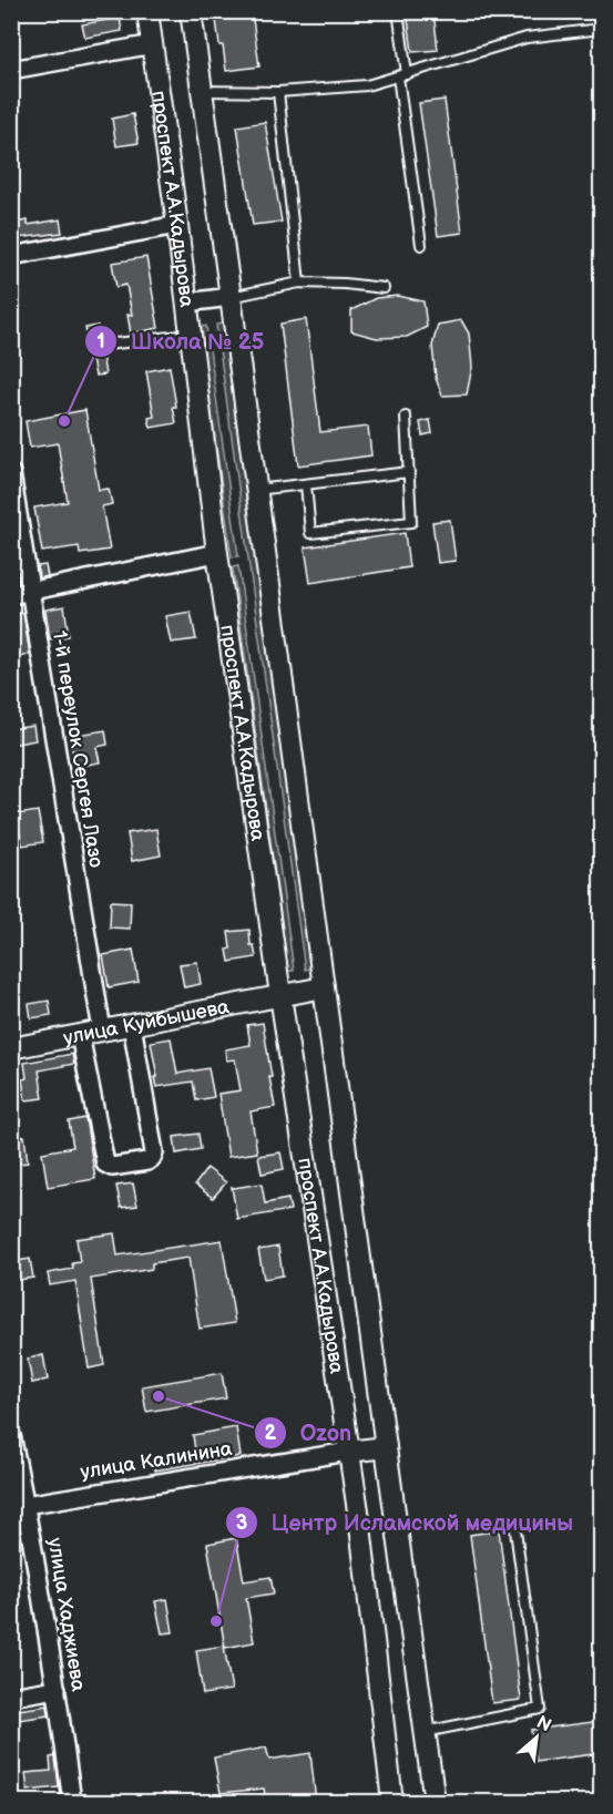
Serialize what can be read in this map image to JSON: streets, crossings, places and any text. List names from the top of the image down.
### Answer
{
  "streets": {
    "street": [
      "проспект А.А.Кадырова",
      "1-й переулок Сергея Лазо",
      "улица Куйбышева",
      "улица Калинина",
      "улица Хаджиева"
    ]
  },
  "crossings": [
    ["проспект А.А.Кадырова", "улица Куйбышева"],
    ["проспект А.А.Кадырова", "улица Калинина"],
    ["1-й переулок Сергея Лазо", "улица Куйбышева"],
    ["улица Калинина", "улица Хаджиева"]
  ],
  "places": ["Школа № 25", "Ozon", "Центр Исламской медицины"],
  "north": "top right"
}
